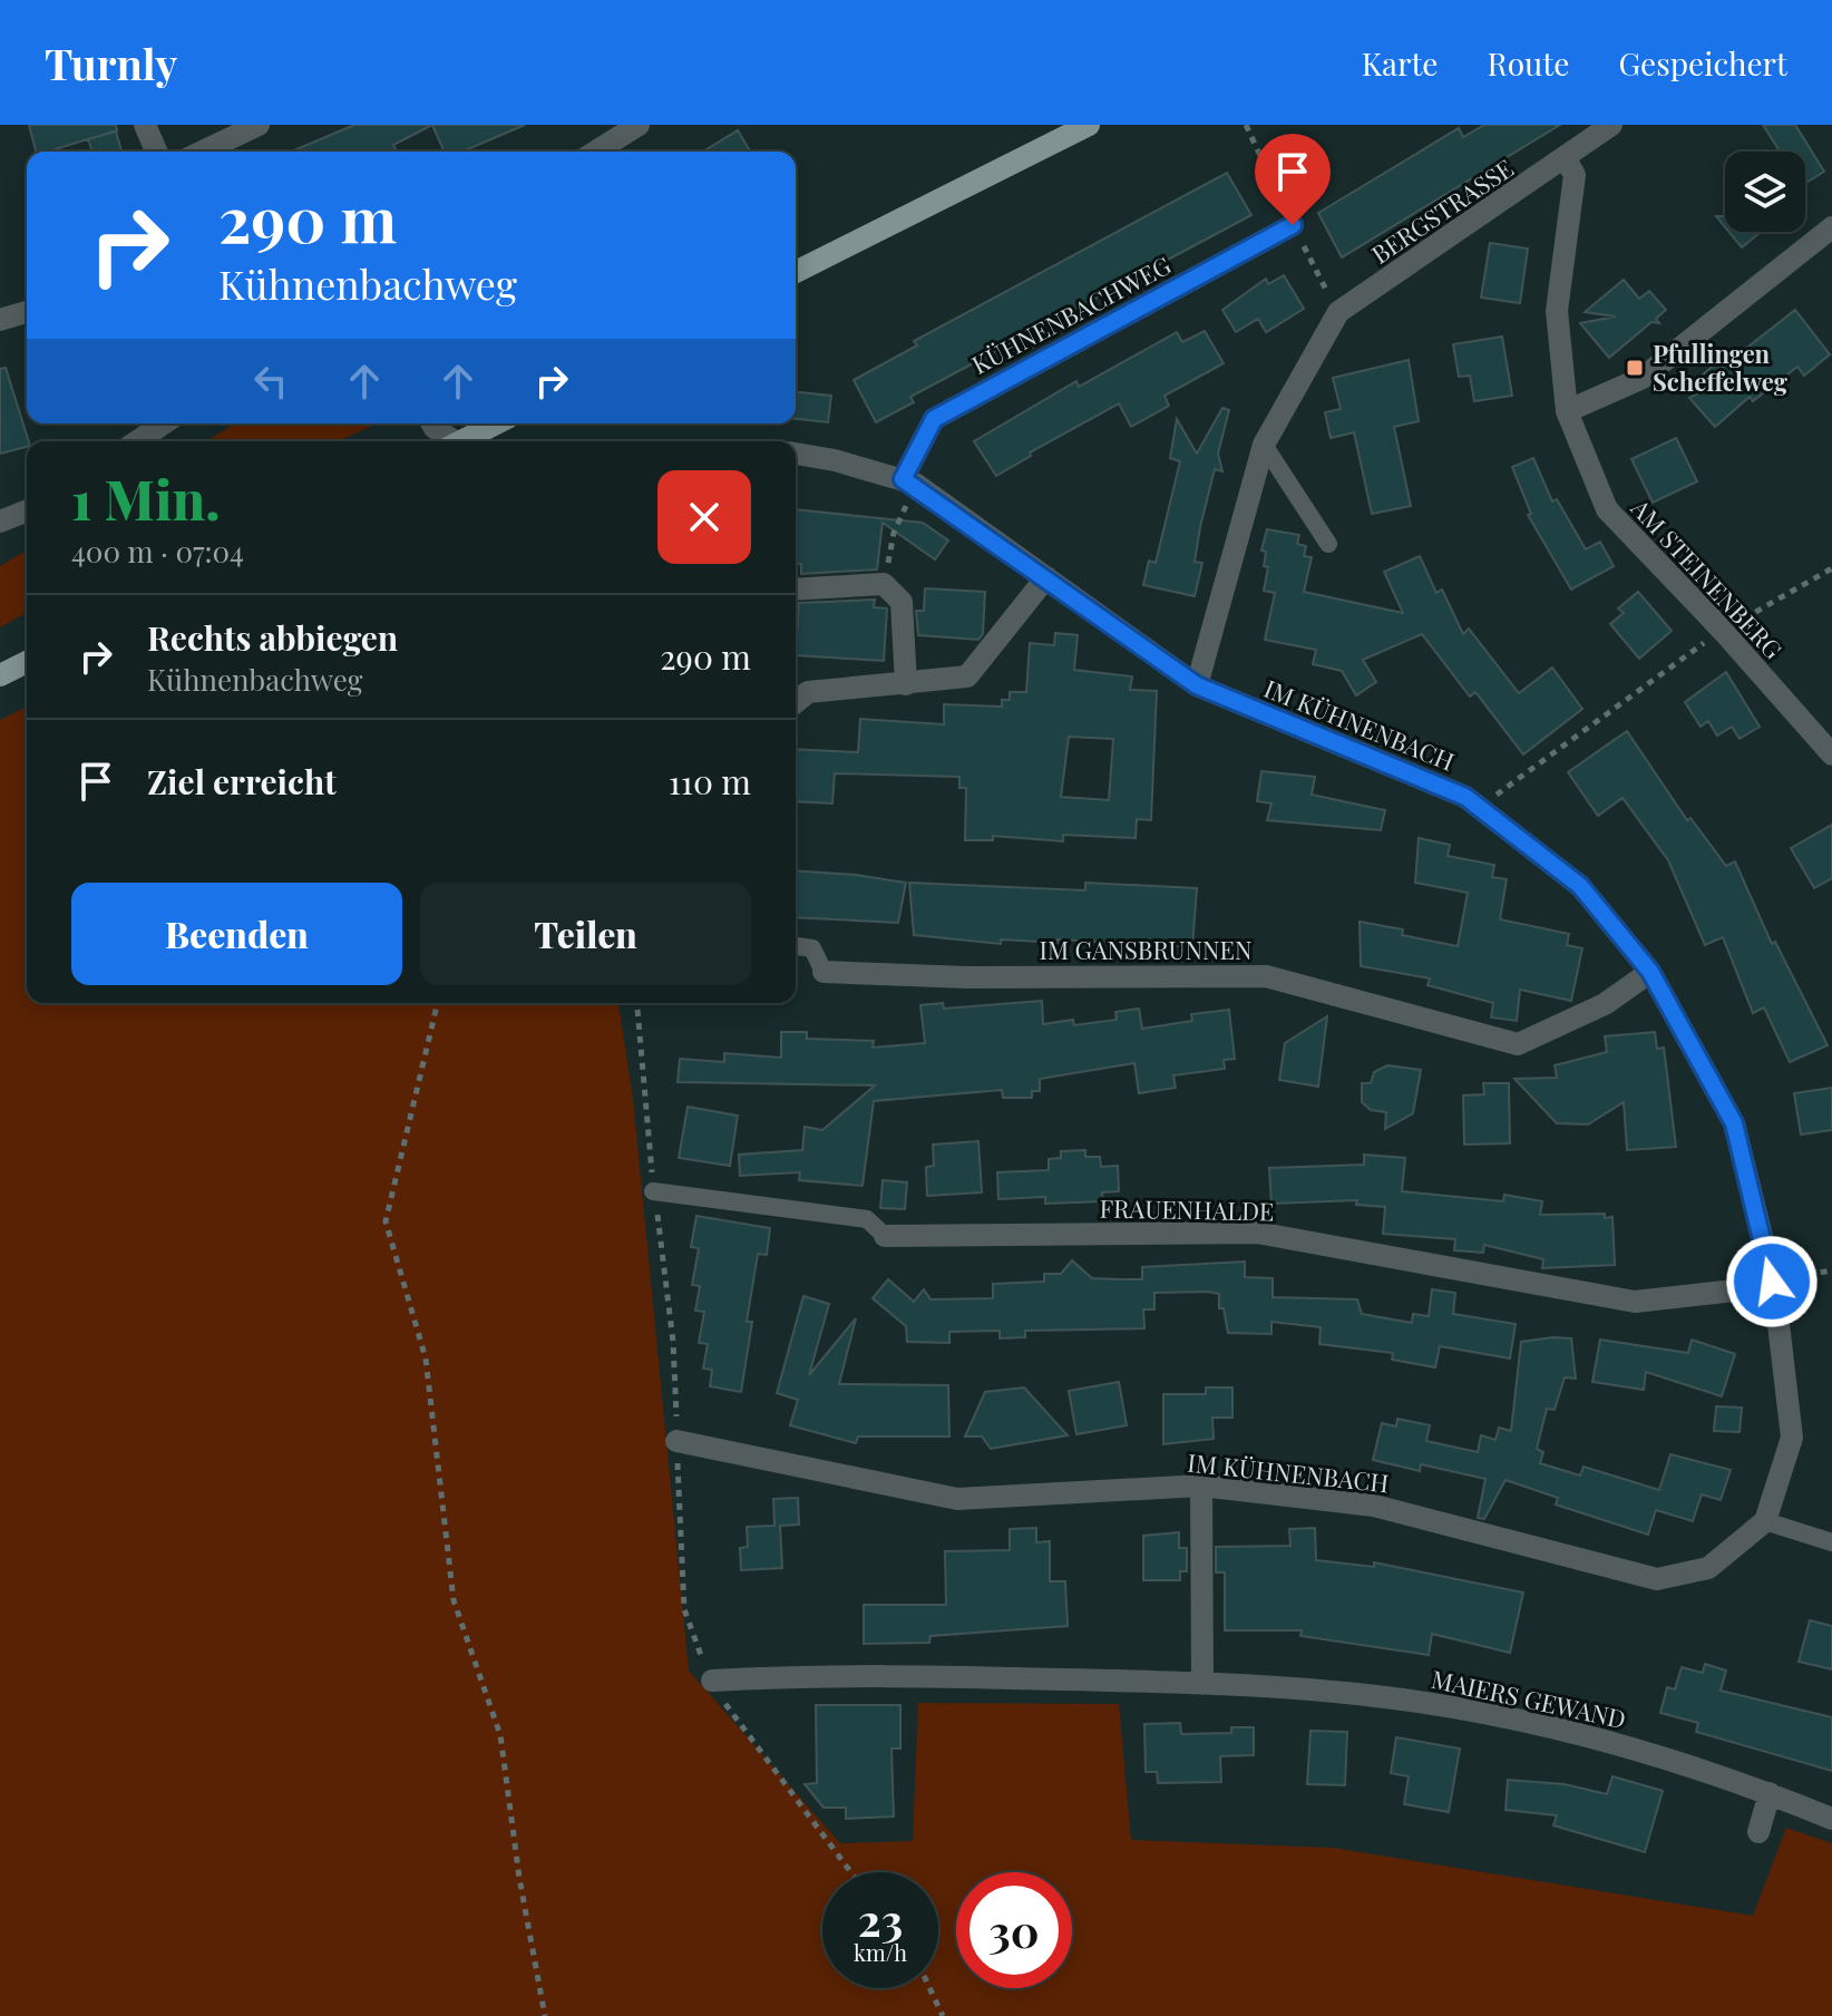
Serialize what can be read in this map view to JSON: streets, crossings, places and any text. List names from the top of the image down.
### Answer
{
  "streets": {
    "street": [
      "BERGSTRASSE",
      "KÜHNENBACHWEG",
      "AM STEINENBERG",
      "IM KÜHNENBACH",
      "IM GANSBRUNNEN",
      "FRAUENHALDE",
      "MAIERS GEWAND"
    ]
  },
  "crossings": [
    ["BERGSTRASSE", "AM STEINENBERG"],
    ["BERGSTRASSE", "IM KÜHNENBACH"],
    ["KÜHNENBACHWEG", "IM KÜHNENBACH"],
    ["IM KÜHNENBACH", "IM GANSBRUNNEN"],
    ["IM KÜHNENBACH", "FRAUENHALDE"]
  ],
  "places": {
    "transit": ["Pfullingen Scheffelweg"]
  },
  "page": {
    "header": "Turnly",
    "nav": ["Karte", "Route", "Gespeichert"],
    "turn": ["290 m", "Kühnenbachweg"],
    "heading": ["1 Min.", "400 m · 07:04"],
    "list": [
      {
        "name": "Rechts abbiegen",
        "note": "Kühnenbachweg",
        "value": "290 m"
      },
      {
        "name": "Ziel erreicht",
        "value": "110 m"
      }
    ],
    "buttons": ["Beenden", "Teilen"],
    "speed": "23 km/h",
    "limit": "30"
  }
}
